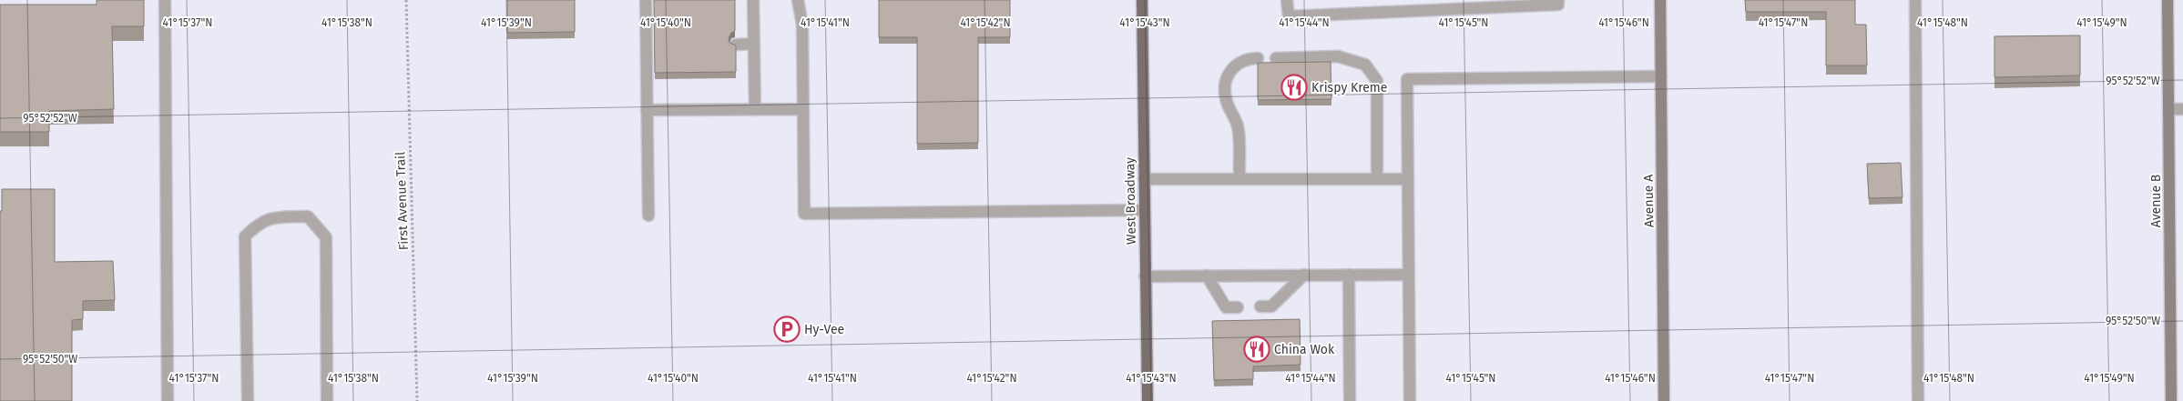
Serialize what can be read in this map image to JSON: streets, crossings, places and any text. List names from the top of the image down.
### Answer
{
  "streets": {
    "main road": ["West Broadway"],
    "street": ["Avenue A", "Avenue B"],
    "path": ["First Avenue Trail"]
  },
  "places": {
    "restaurant": ["Krispy Kreme", "China Wok"],
    "parking": ["Hy-Vee"]
  },
  "coordinates": [
    "41°15'37\"N",
    "41°15'38\"N",
    "41°15'39\"N",
    "41°15'40\"N",
    "41°15'41\"N",
    "41°15'42\"N",
    "41°15'43\"N",
    "41°15'44\"N",
    "41°15'45\"N",
    "41°15'46\"N",
    "41°15'47\"N",
    "41°15'48\"N",
    "41°15'49\"N",
    "95°52'52\"W",
    "95°52'50\"W"
  ]
}
